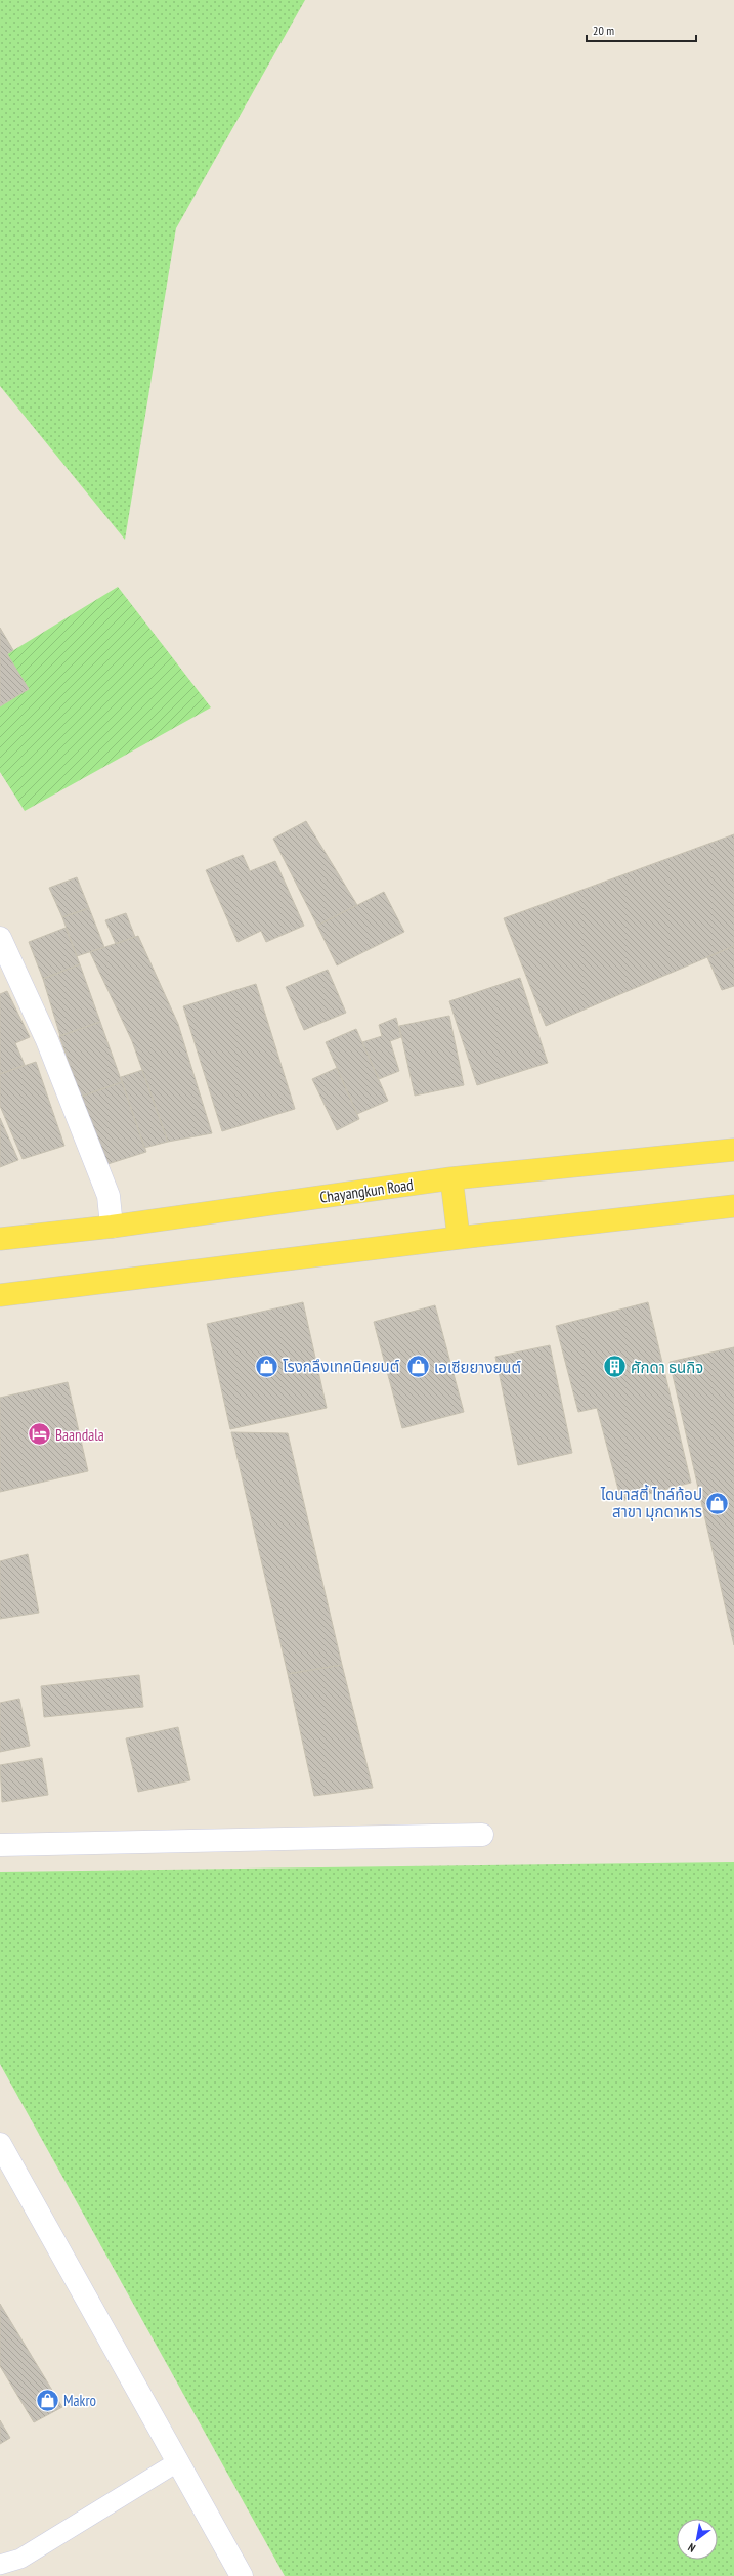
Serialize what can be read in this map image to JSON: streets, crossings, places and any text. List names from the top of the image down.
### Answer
{
  "streets": {
    "main road": ["Chayangkun Road"]
  },
  "places": {
    "shop": [
      "โรงกลึงเทคนิคยนต์",
      "เอเซียยางยนต์",
      "ไดนาสตี้ ไทล์ท้อป สาขา มุกดาหาร",
      "Makro"
    ],
    "building": ["ศักดา ธนกิจ"],
    "hotel": ["Baandala"]
  },
  "scale_bar": "20 m",
  "north": "bottom left"
}
